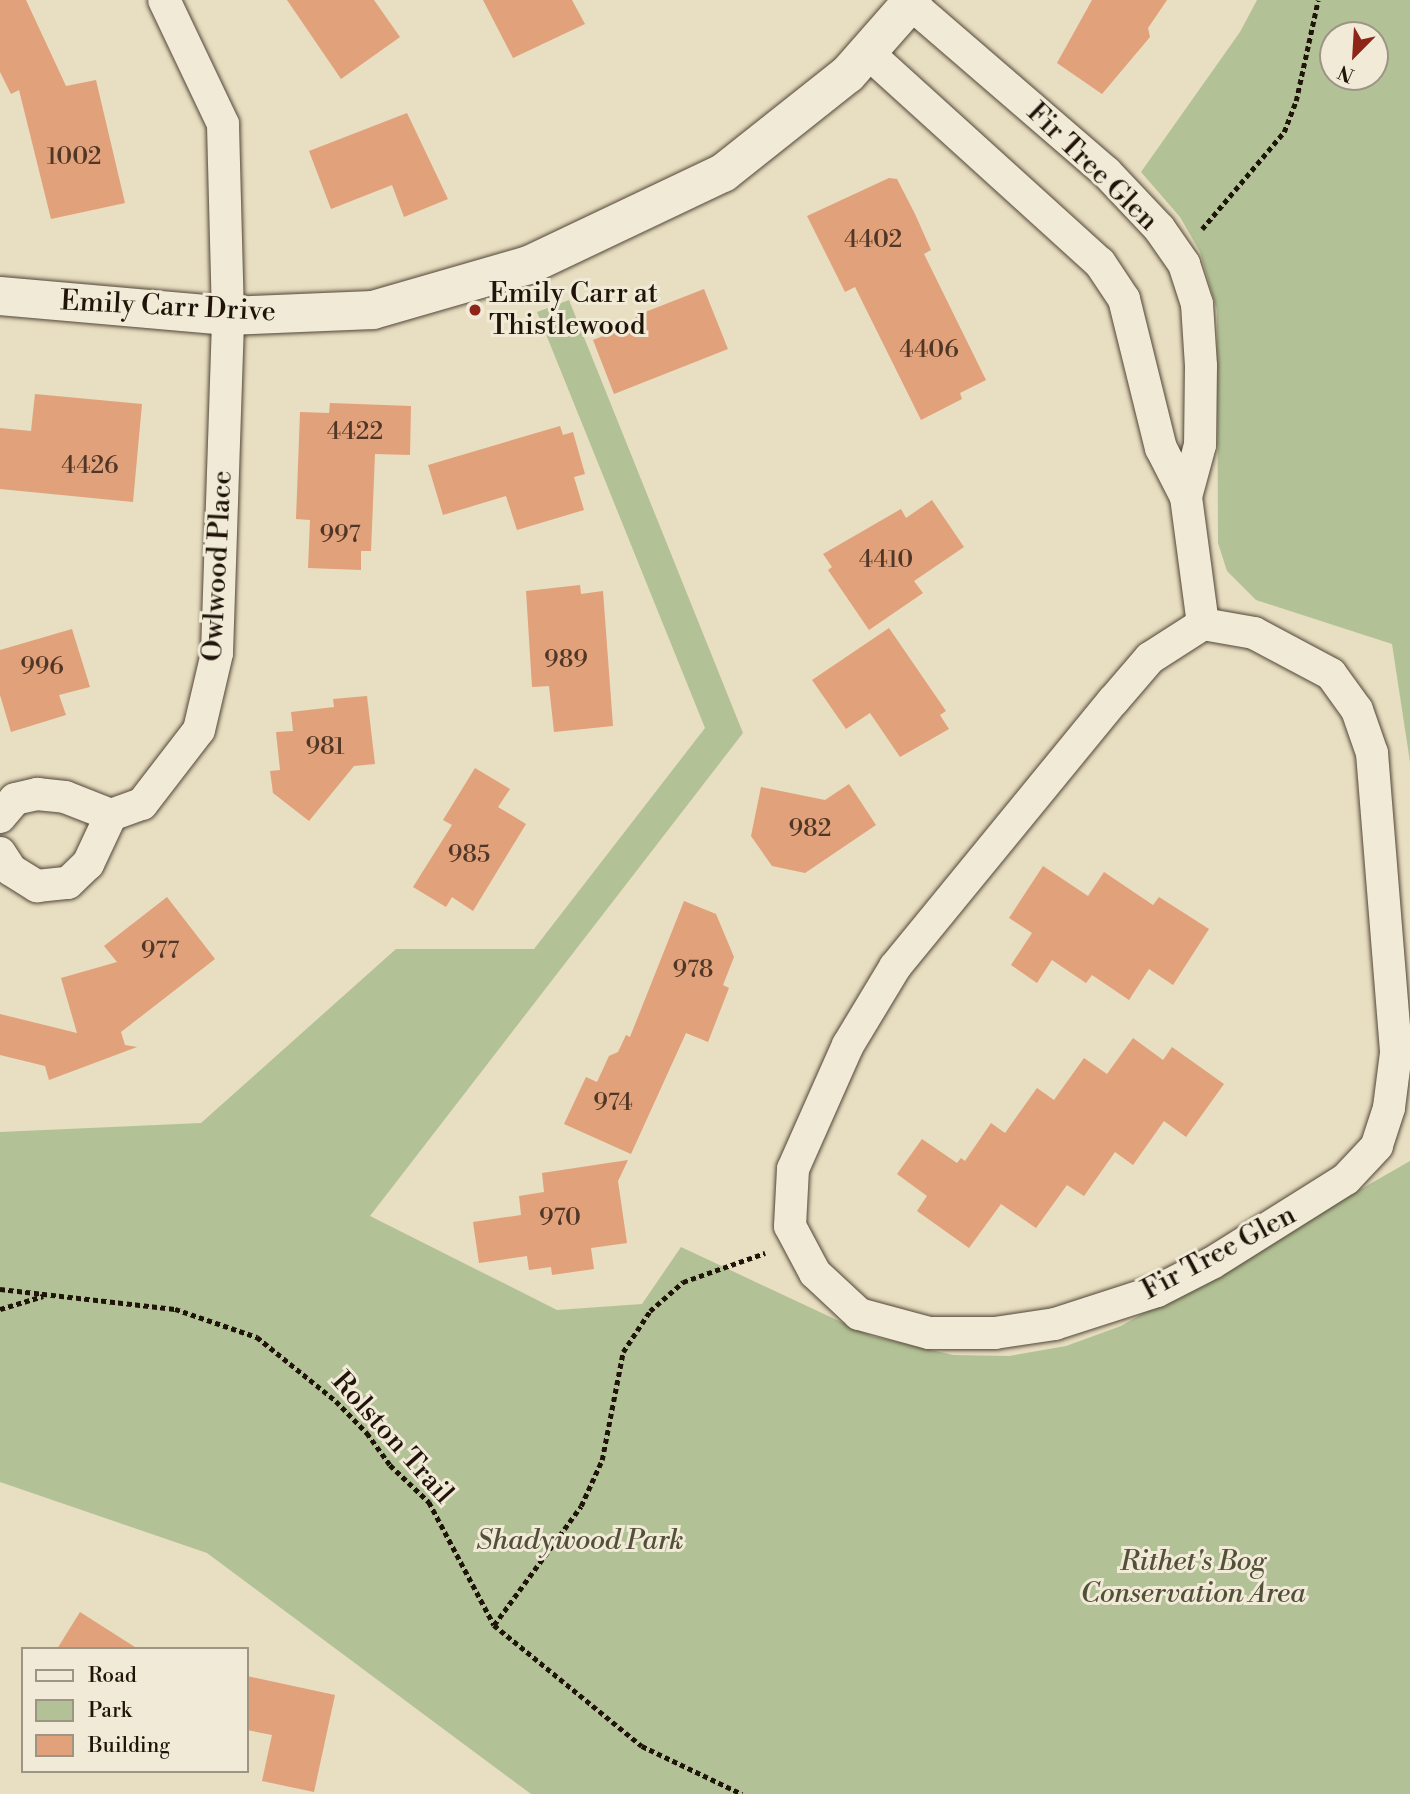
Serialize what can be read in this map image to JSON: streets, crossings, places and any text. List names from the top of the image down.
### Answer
{
  "streets": {
    "street": ["Fir Tree Glen", "Emily Carr Drive", "Owlwood Place"],
    "path": ["Rolston Trail"]
  },
  "crossings": [
    ["Fir Tree Glen", "Emily Carr Drive"],
    ["Emily Carr Drive", "Owlwood Place"]
  ],
  "parks": ["Shadywood Park", "Rithet's Bog Conservation Area"],
  "places": ["Emily Carr at Thistlewood"],
  "house_numbers": [
    "1002",
    "4402",
    "4406",
    "4422",
    "4426",
    "997",
    "4410",
    "989",
    "996",
    "981",
    "982",
    "985",
    "977",
    "978",
    "974",
    "970"
  ],
  "legend": ["Road", "Park", "Building"],
  "north": "bottom left"
}
